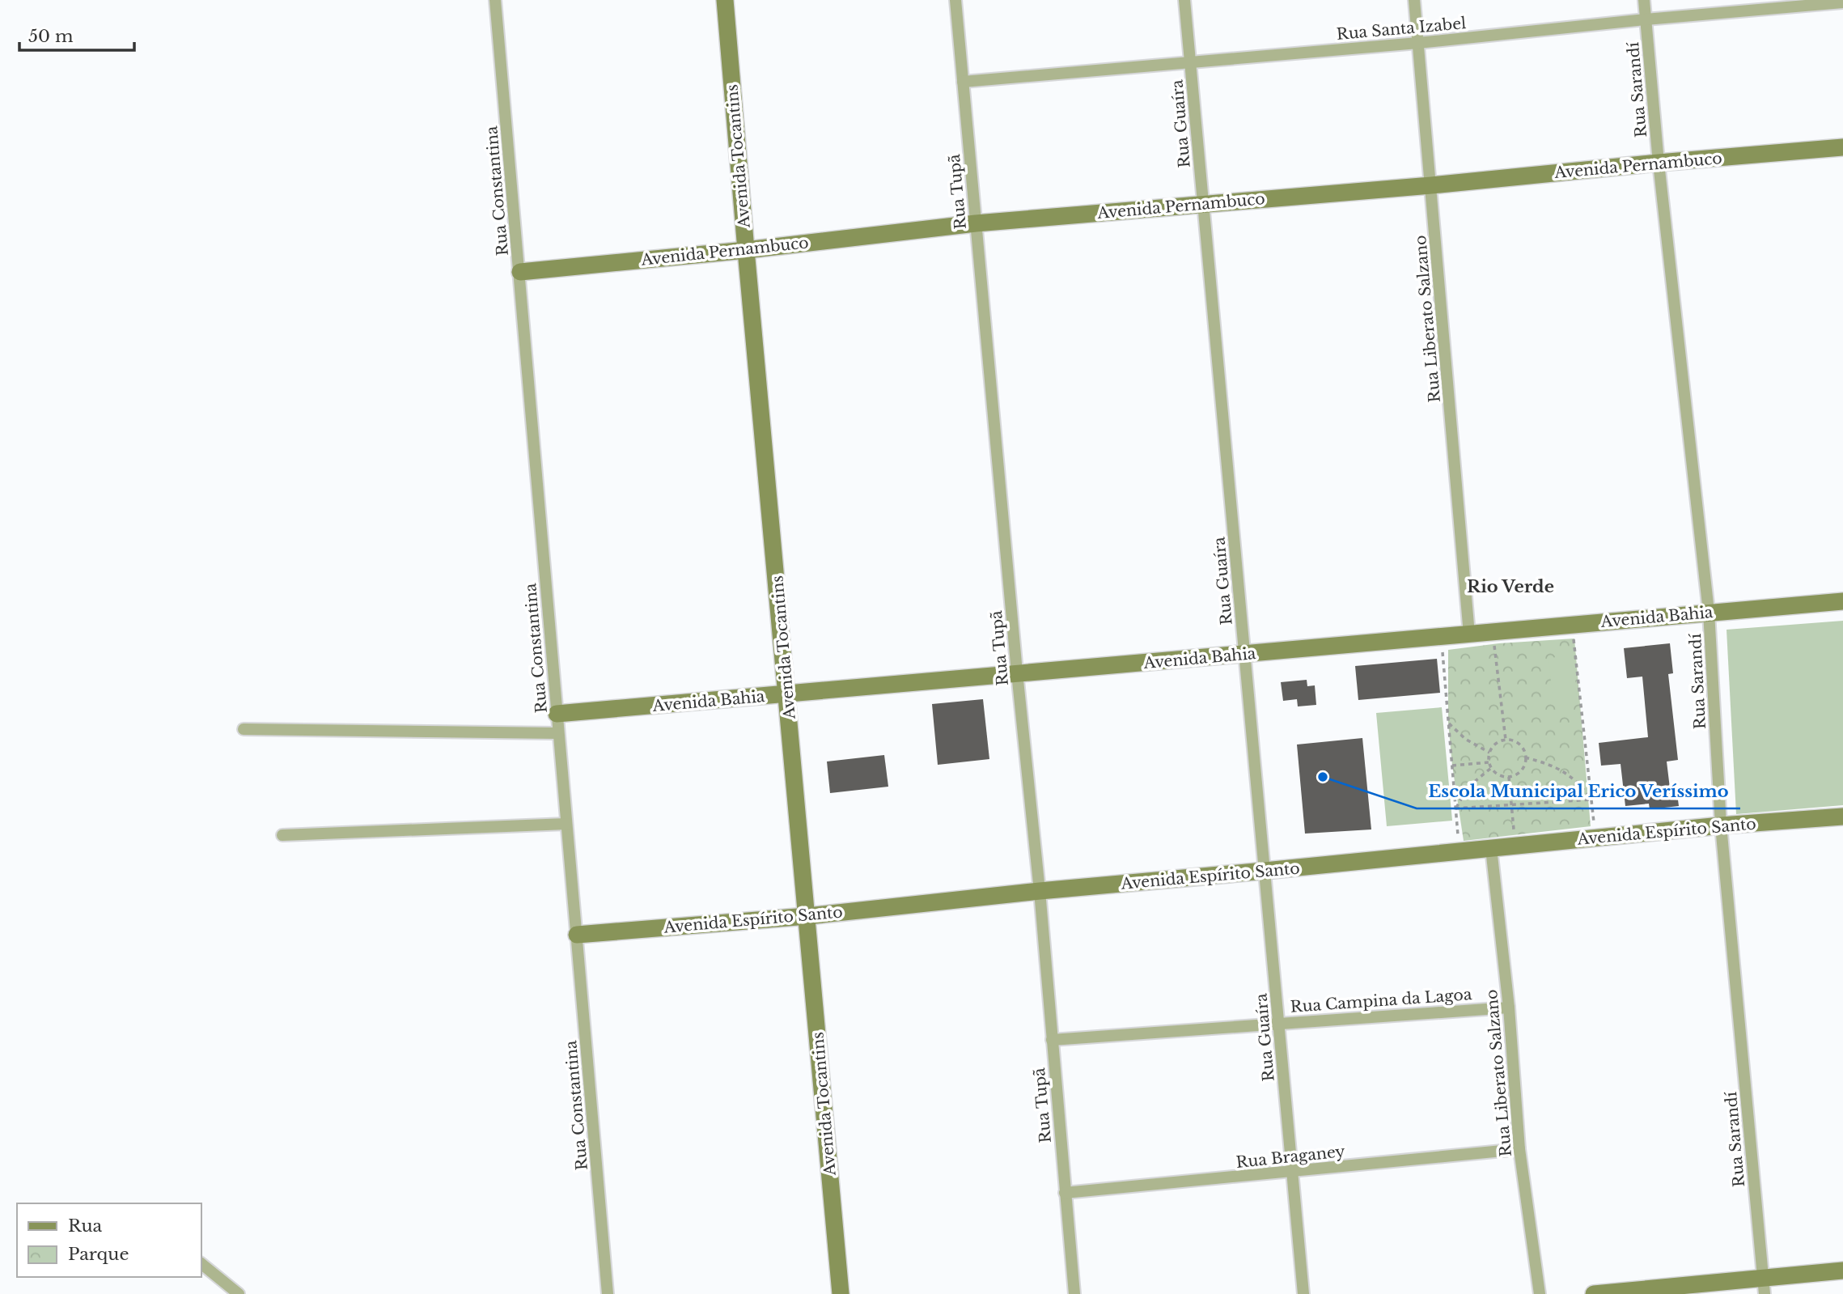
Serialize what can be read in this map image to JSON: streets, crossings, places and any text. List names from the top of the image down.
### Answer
{
  "streets": {
    "street": [
      "Rua Santa Izabel",
      "Rua Sarandí",
      "Rua Guaíra",
      "Avenida Tocantins",
      "Avenida Pernambuco",
      "Rua Constantina",
      "Rua Tupã",
      "Rua Liberato Salzano",
      "Avenida Bahia",
      "Avenida Espírito Santo",
      "Rua Campina da Lagoa",
      "Rua Braganey"
    ]
  },
  "crossings": [
    ["Rua Santa Izabel", "Rua Sarandí"],
    ["Rua Santa Izabel", "Rua Guaíra"],
    ["Rua Santa Izabel", "Rua Tupã"],
    ["Rua Santa Izabel", "Rua Liberato Salzano"],
    ["Rua Sarandí", "Avenida Pernambuco"],
    ["Rua Sarandí", "Avenida Bahia"],
    ["Rua Sarandí", "Avenida Espírito Santo"],
    ["Rua Guaíra", "Avenida Pernambuco"],
    ["Rua Guaíra", "Avenida Bahia"],
    ["Rua Guaíra", "Avenida Espírito Santo"],
    ["Rua Guaíra", "Rua Campina da Lagoa"],
    ["Rua Guaíra", "Rua Braganey"],
    ["Avenida Tocantins", "Avenida Pernambuco"],
    ["Avenida Tocantins", "Avenida Bahia"],
    ["Avenida Tocantins", "Avenida Espírito Santo"],
    ["Avenida Pernambuco", "Rua Constantina"],
    ["Avenida Pernambuco", "Rua Tupã"],
    ["Avenida Pernambuco", "Rua Liberato Salzano"],
    ["Rua Constantina", "Avenida Bahia"],
    ["Rua Constantina", "Avenida Espírito Santo"],
    ["Rua Tupã", "Avenida Bahia"],
    ["Rua Tupã", "Avenida Espírito Santo"],
    ["Rua Tupã", "Rua Campina da Lagoa"],
    ["Rua Tupã", "Rua Braganey"],
    ["Rua Liberato Salzano", "Avenida Bahia"],
    ["Rua Liberato Salzano", "Avenida Espírito Santo"],
    ["Rua Liberato Salzano", "Rua Campina da Lagoa"],
    ["Rua Liberato Salzano", "Rua Braganey"]
  ],
  "districts": ["Rio Verde"],
  "places": ["Escola Municipal Erico Veríssimo"],
  "legend": ["Rua", "Parque"],
  "scale_bar": "50 m"
}
